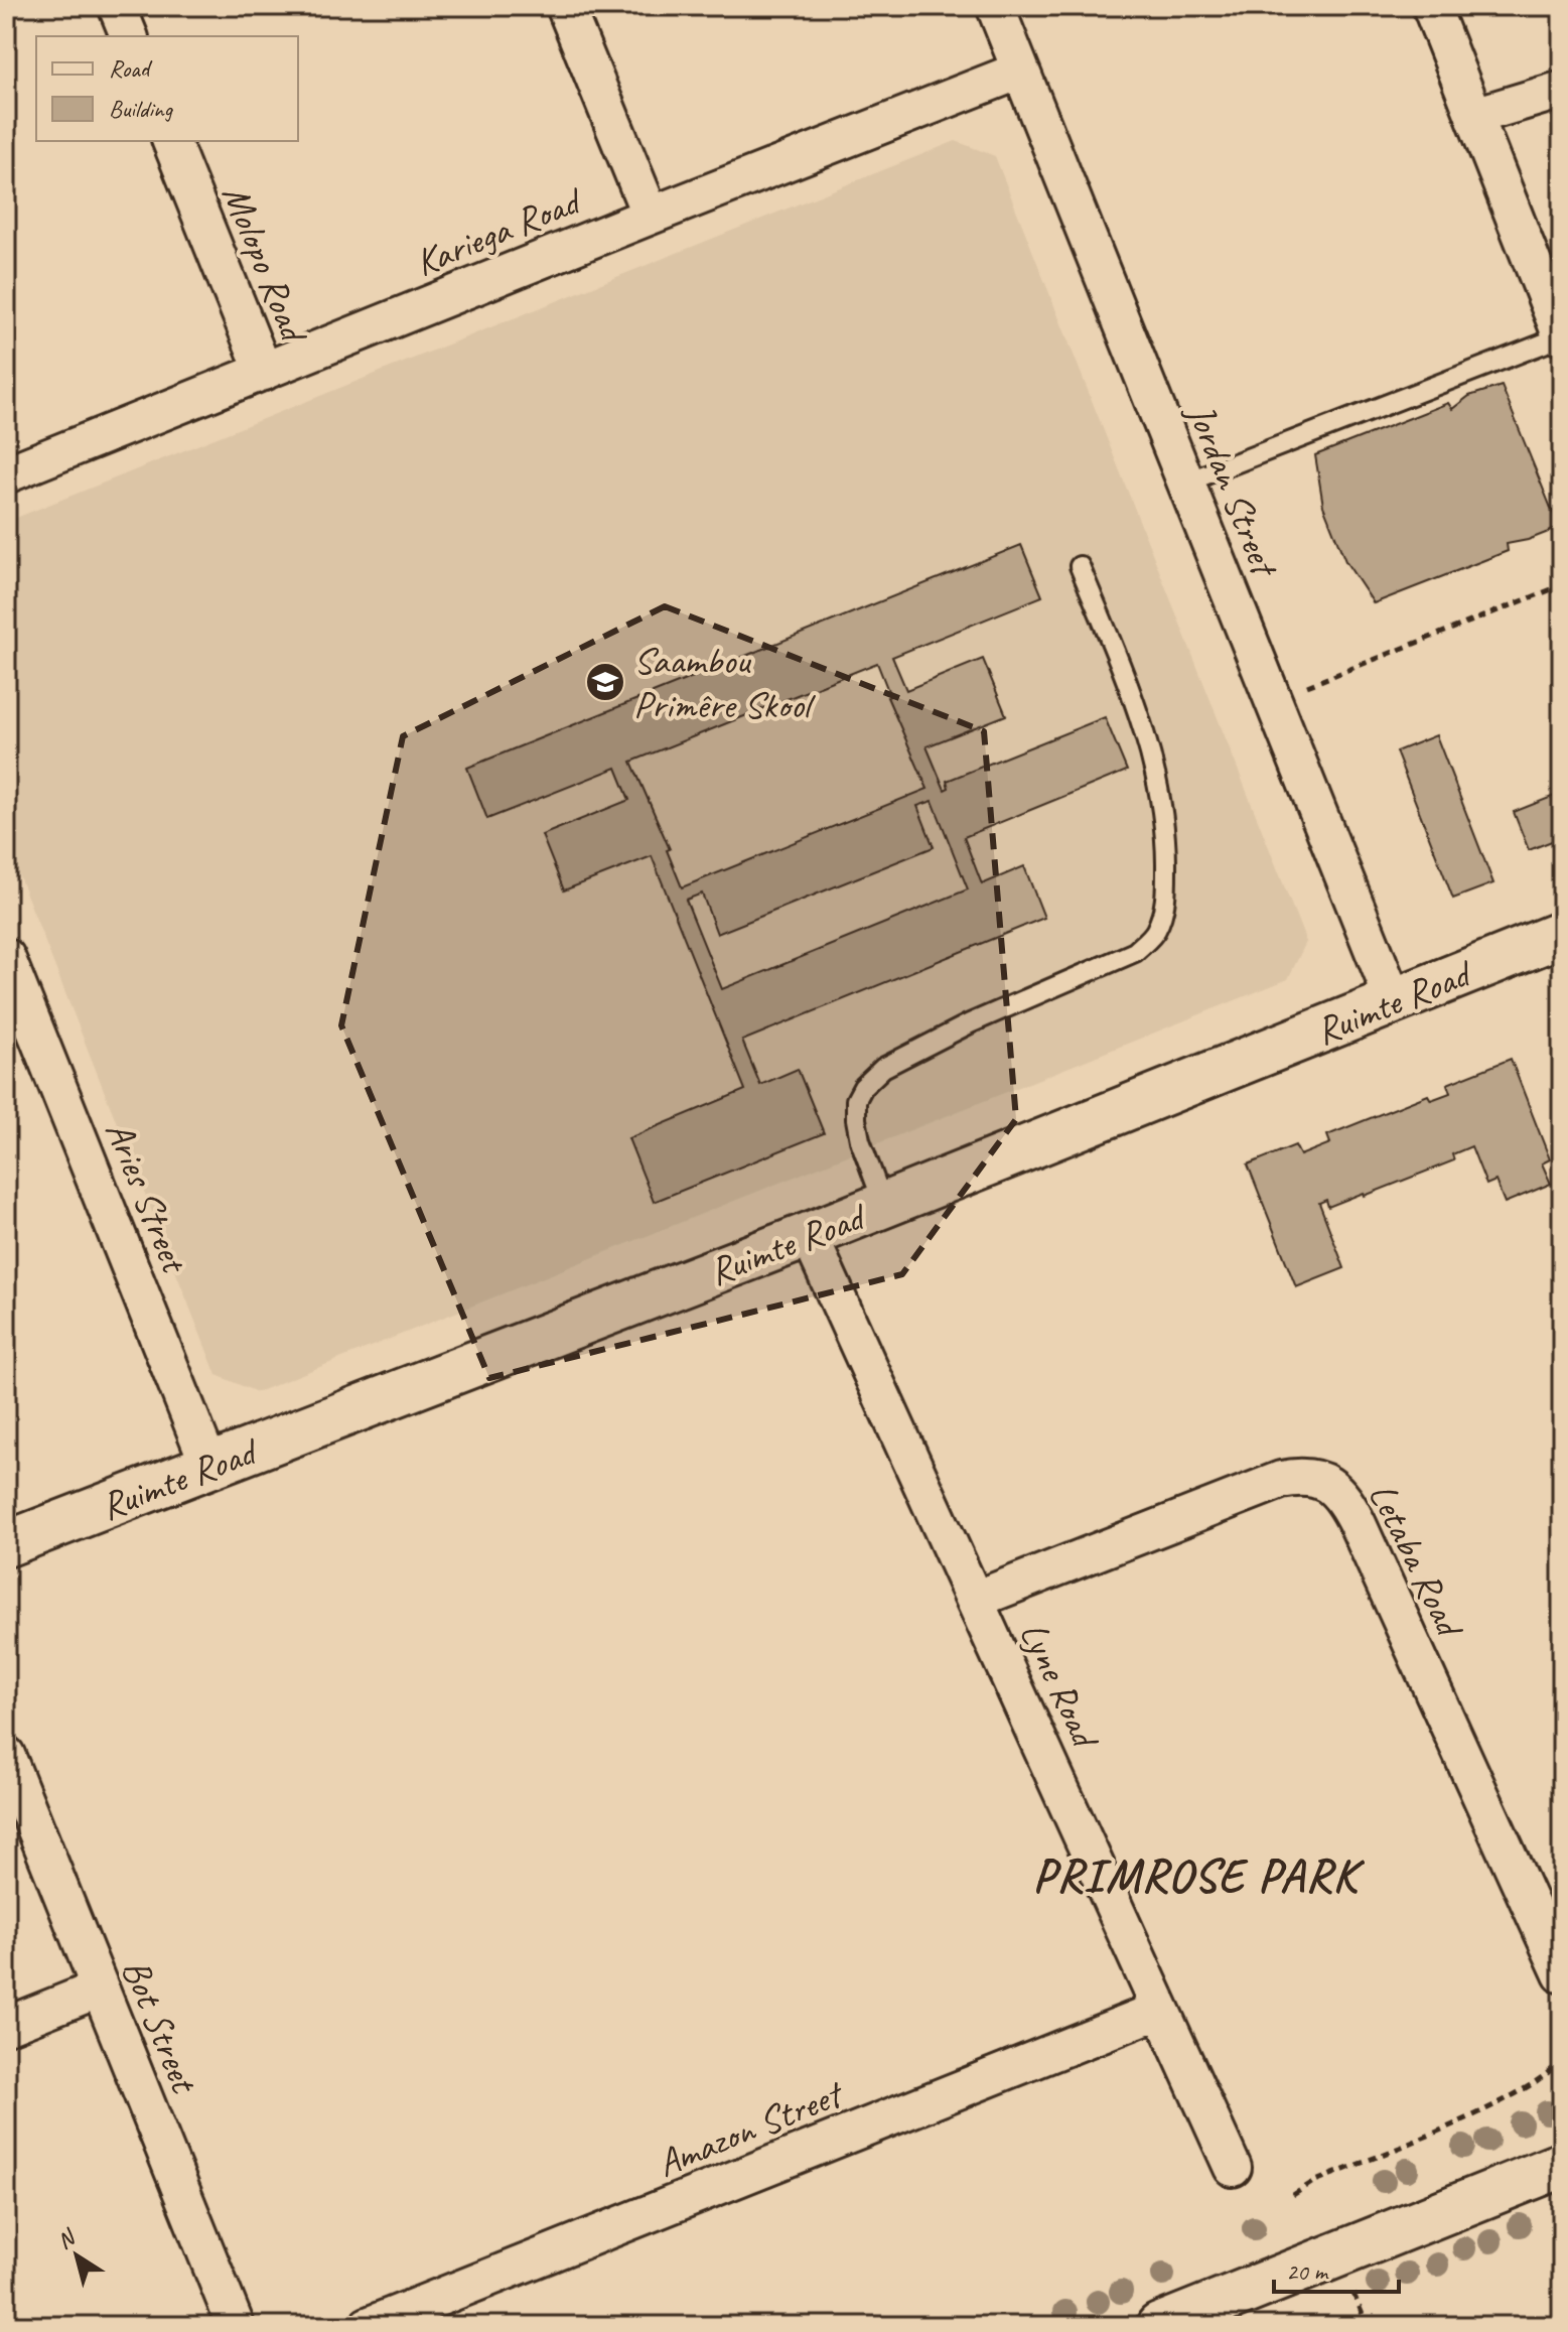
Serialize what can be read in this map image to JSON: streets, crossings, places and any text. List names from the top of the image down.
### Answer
{
  "streets": {
    "street": [
      "Kariega Road",
      "Molopo Road",
      "Jordan Street",
      "Ruimte Road",
      "Aries Street",
      "Letaba Road",
      "Lyne Road",
      "Bot Street",
      "Amazon Street"
    ]
  },
  "crossings": [
    ["Kariega Road", "Molopo Road"],
    ["Kariega Road", "Jordan Street"],
    ["Jordan Street", "Ruimte Road"],
    ["Ruimte Road", "Aries Street"],
    ["Ruimte Road", "Lyne Road"],
    ["Letaba Road", "Lyne Road"],
    ["Lyne Road", "Amazon Street"]
  ],
  "districts": ["PRIMROSE PARK"],
  "places": {
    "school or university": ["Saambou Primêre Skool"]
  },
  "legend": ["Road", "Building"],
  "scale_bar": "20 m",
  "north": "top left"
}
